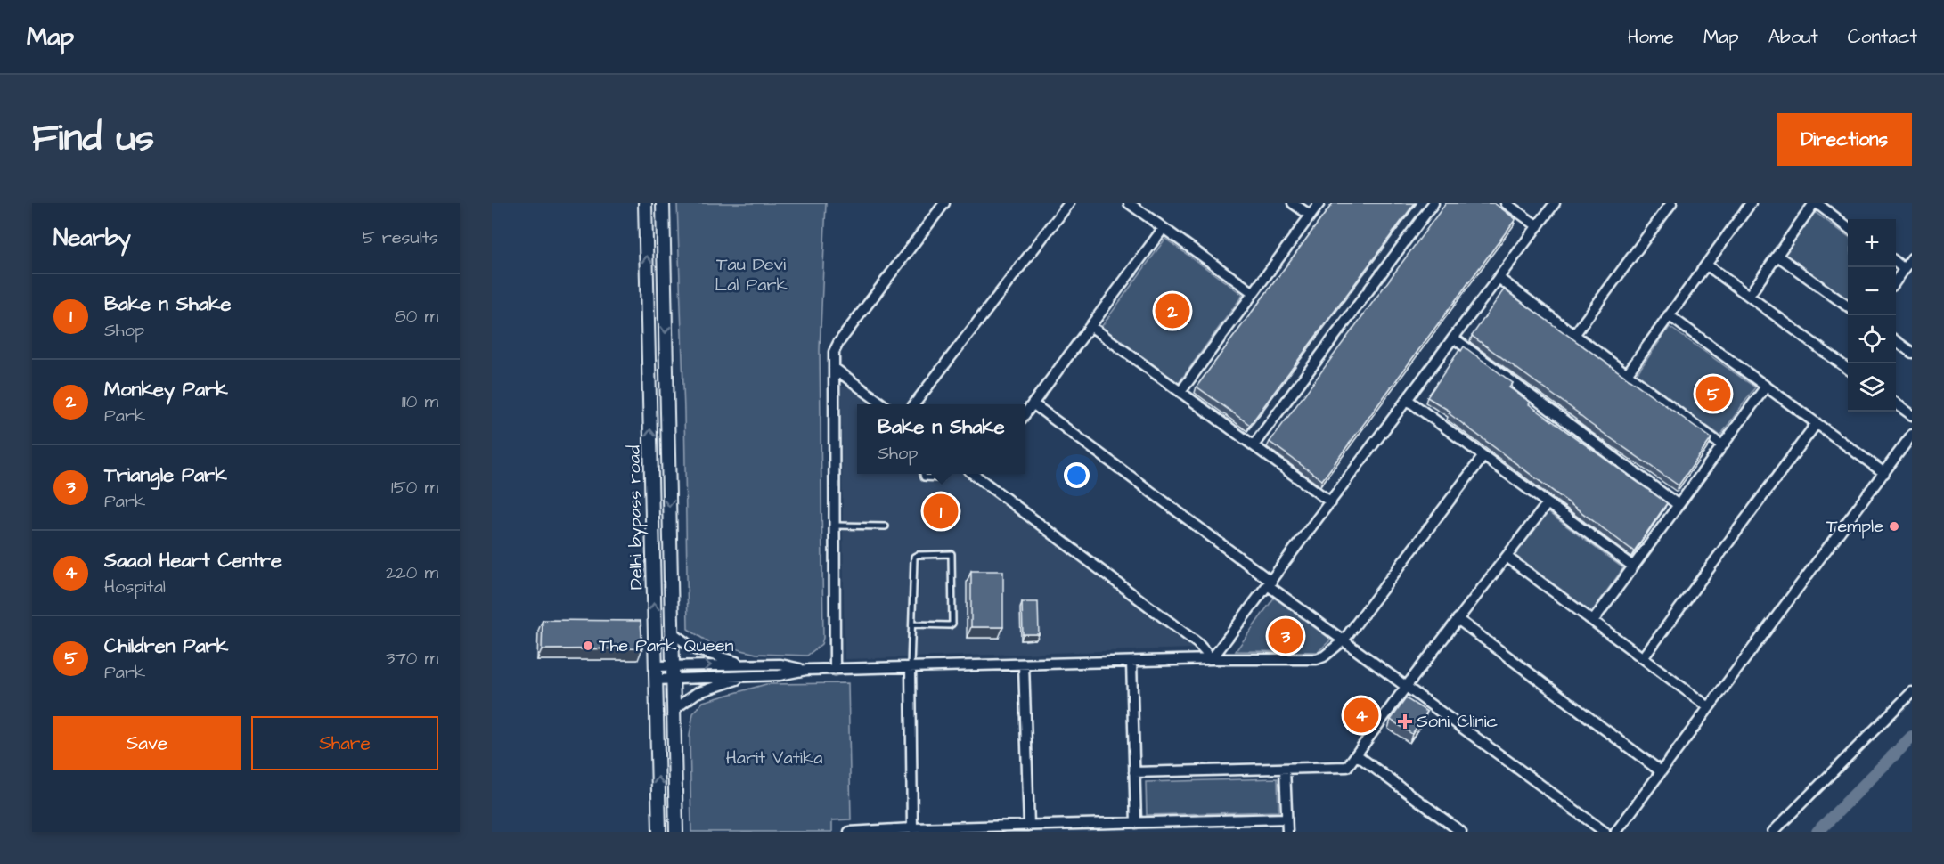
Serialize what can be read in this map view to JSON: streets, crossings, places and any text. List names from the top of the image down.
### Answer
{
  "streets": {
    "main road": ["Delhi bypass road"]
  },
  "parks": ["Tau Devi Lal Park", "Harit Vatika"],
  "places": {
    "other": ["Temple", "The Park Queen"],
    "health": ["Soni Clinic"]
  },
  "page": {
    "header": "Map",
    "nav": [
      "Home",
      "Map",
      "About",
      "Contact"
    ],
    "title": "Find us",
    "buttons": [
      "Directions",
      ["Save", "Share"]
    ],
    "heading": ["Nearby", "5 results"],
    "map_buttons": ["+", "−"],
    "list": [
      {
        "mark": "1",
        "name": "Bake n Shake",
        "note": "Shop",
        "value": "80 m"
      },
      {
        "mark": "2",
        "name": "Monkey Park",
        "note": "Park",
        "value": "110 m"
      },
      {
        "mark": "3",
        "name": "Triangle Park",
        "note": "Park",
        "value": "150 m"
      },
      {
        "mark": "4",
        "name": "Saaol Heart Centre",
        "note": "Hospital",
        "value": "220 m"
      },
      {
        "mark": "5",
        "name": "Children Park",
        "note": "Park",
        "value": "370 m"
      }
    ],
    "pins": [
      "2",
      "5",
      "1",
      "3",
      "4"
    ],
    "popup": ["Bake n Shake", "Shop"]
  }
}
